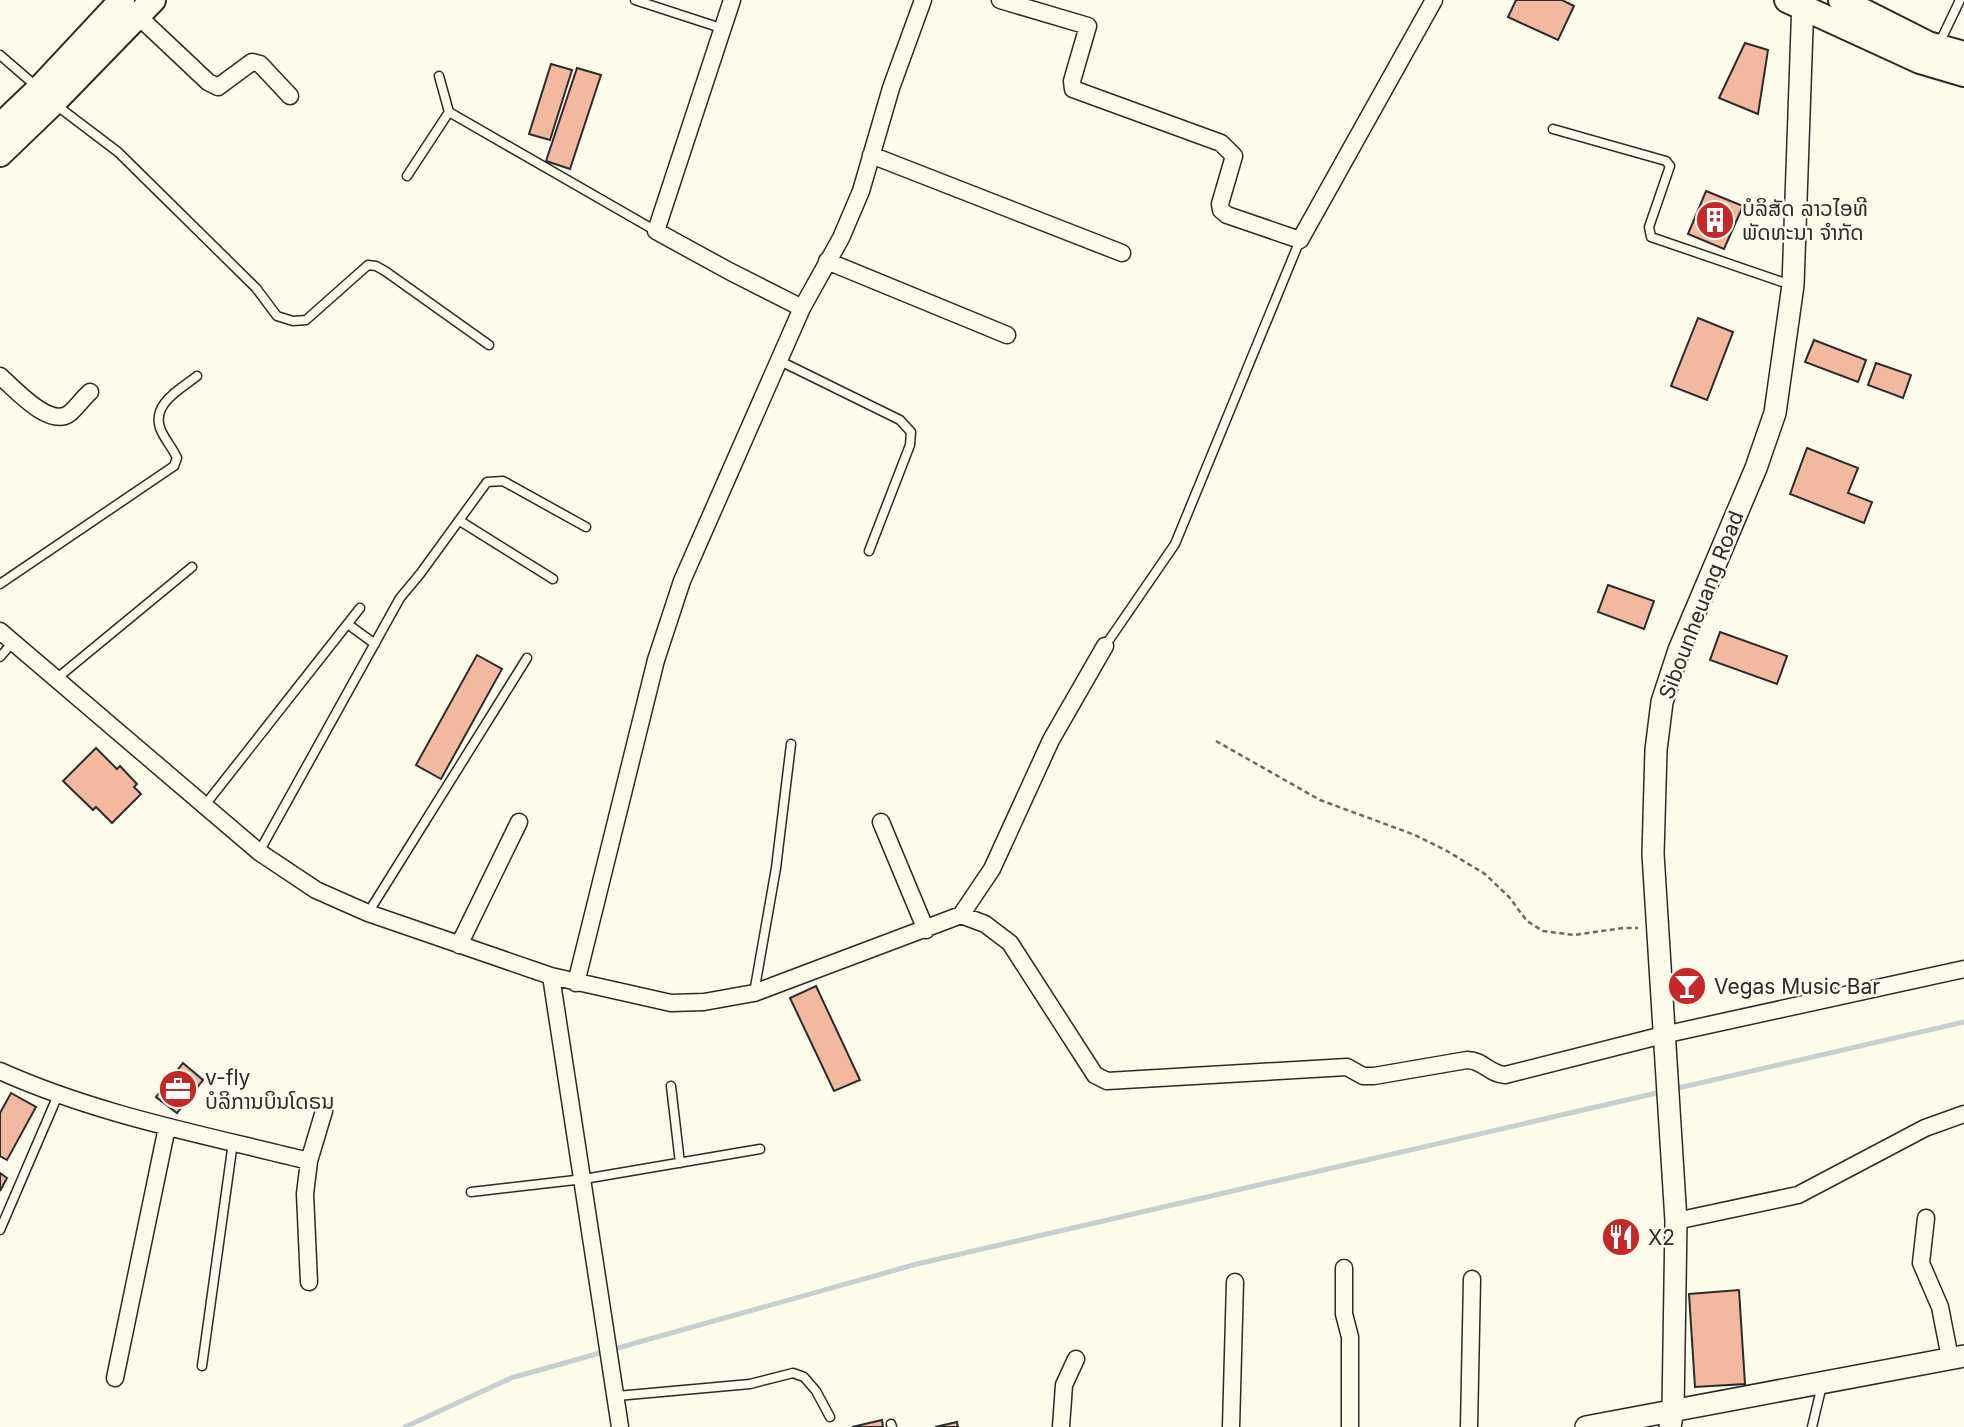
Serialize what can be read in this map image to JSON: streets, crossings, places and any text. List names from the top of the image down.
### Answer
{
  "streets": {
    "street": ["Sibounheuang Road"]
  },
  "places": {
    "building": ["ບໍລິສັດ ລາວໄອທີ ພັດທະນາ ຈຳກັດ"],
    "bar": ["Vegas Music Bar"],
    "office": ["v-fly ບໍລິການບິນໂດຣນ"],
    "restaurant": ["X2"]
  }
}
